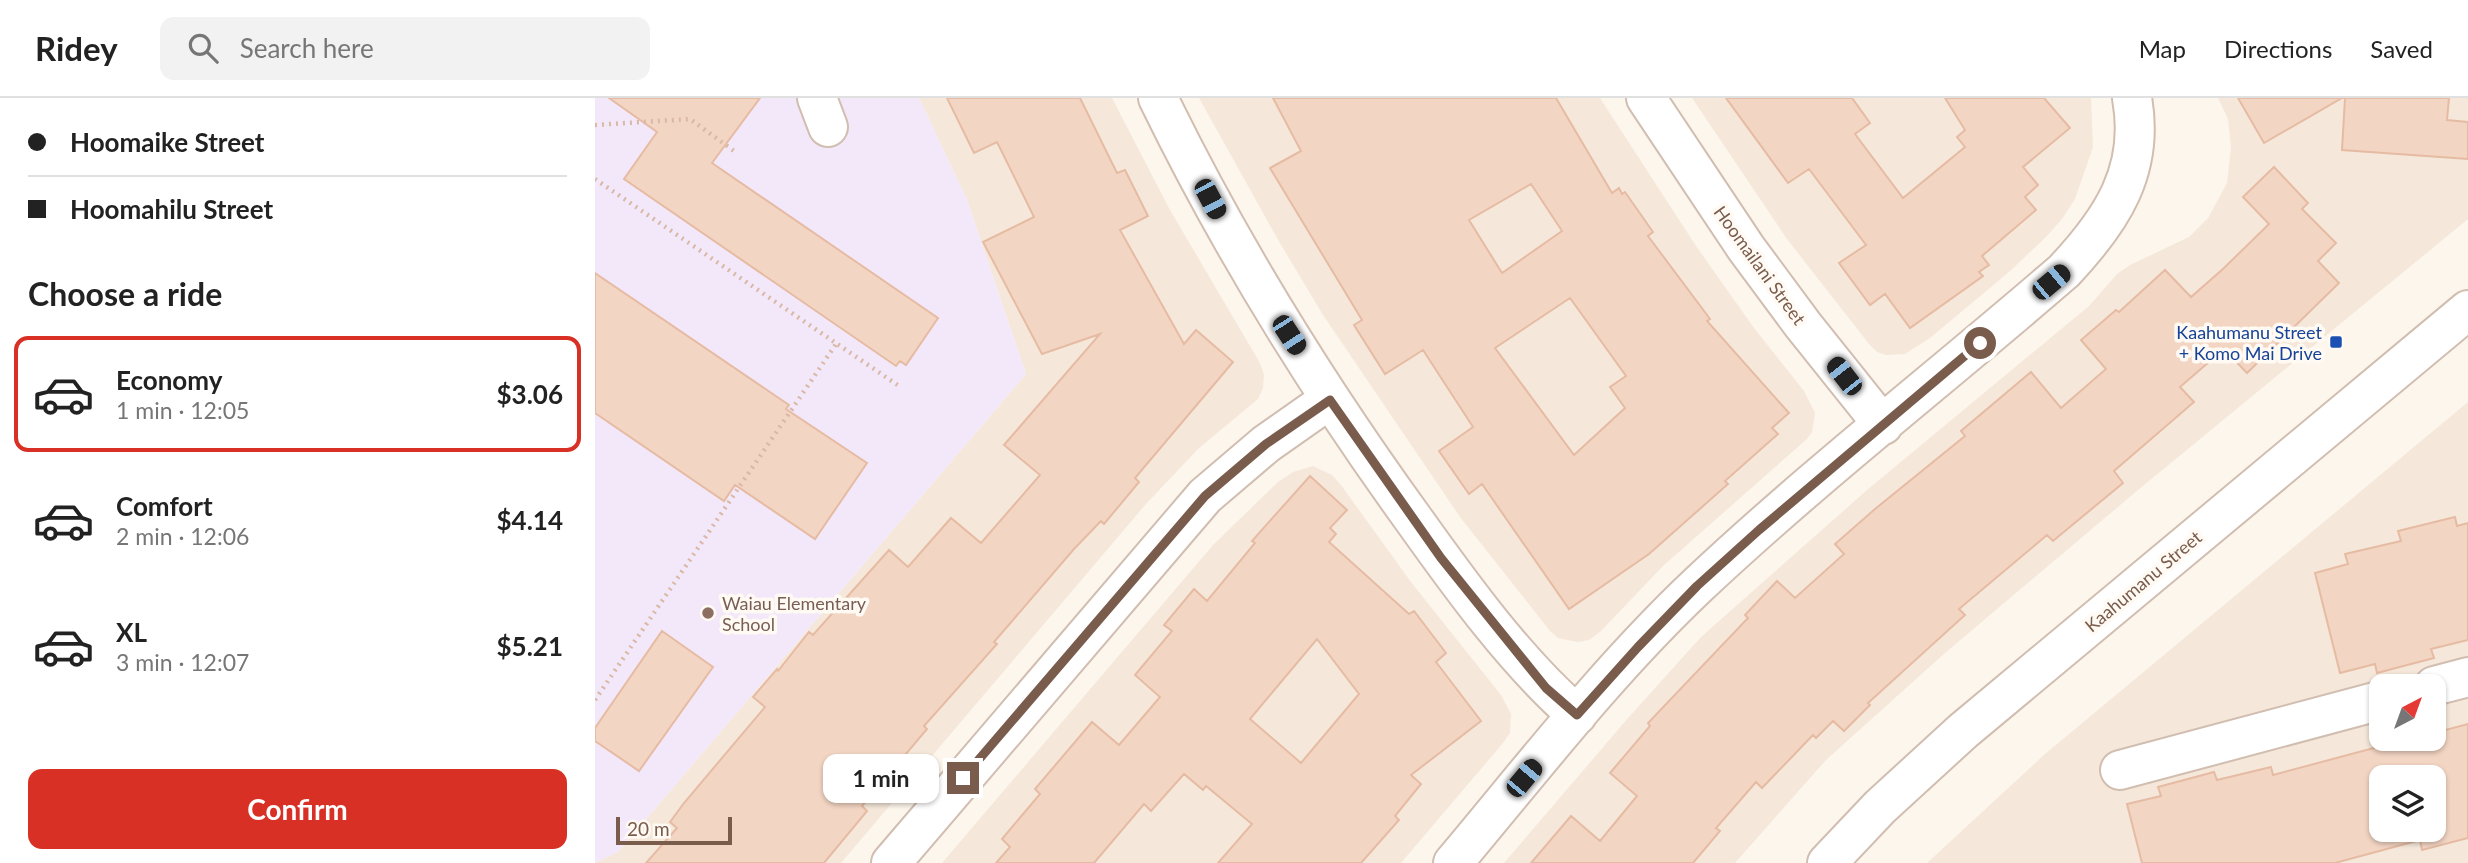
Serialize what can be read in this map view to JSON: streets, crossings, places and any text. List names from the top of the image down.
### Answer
{
  "streets": {
    "street": ["Hoomailani Street", "Kaahumanu Street"]
  },
  "places": {
    "transit": ["Kaahumanu Street + Komo Mai Drive"],
    "other": ["Waiau Elementary School"]
  },
  "scale_bar": "20 m",
  "north": "top right",
  "page": {
    "header": "Ridey",
    "search": "Search here",
    "nav": ["Map", "Directions", "Saved"],
    "banner": ["Hoomaike Street", "Hoomahilu Street"],
    "heading": "Choose a ride",
    "list": [
      {
        "name": "Economy",
        "note": "1 min · 12:05",
        "value": "$3.06"
      },
      {
        "name": "Comfort",
        "note": "2 min · 12:06",
        "value": "$4.14"
      },
      {
        "name": "XL",
        "note": "3 min · 12:07",
        "value": "$5.21"
      }
    ],
    "bubble": "1 min",
    "buttons": "Confirm",
    "scale": "20 m"
  }
}
